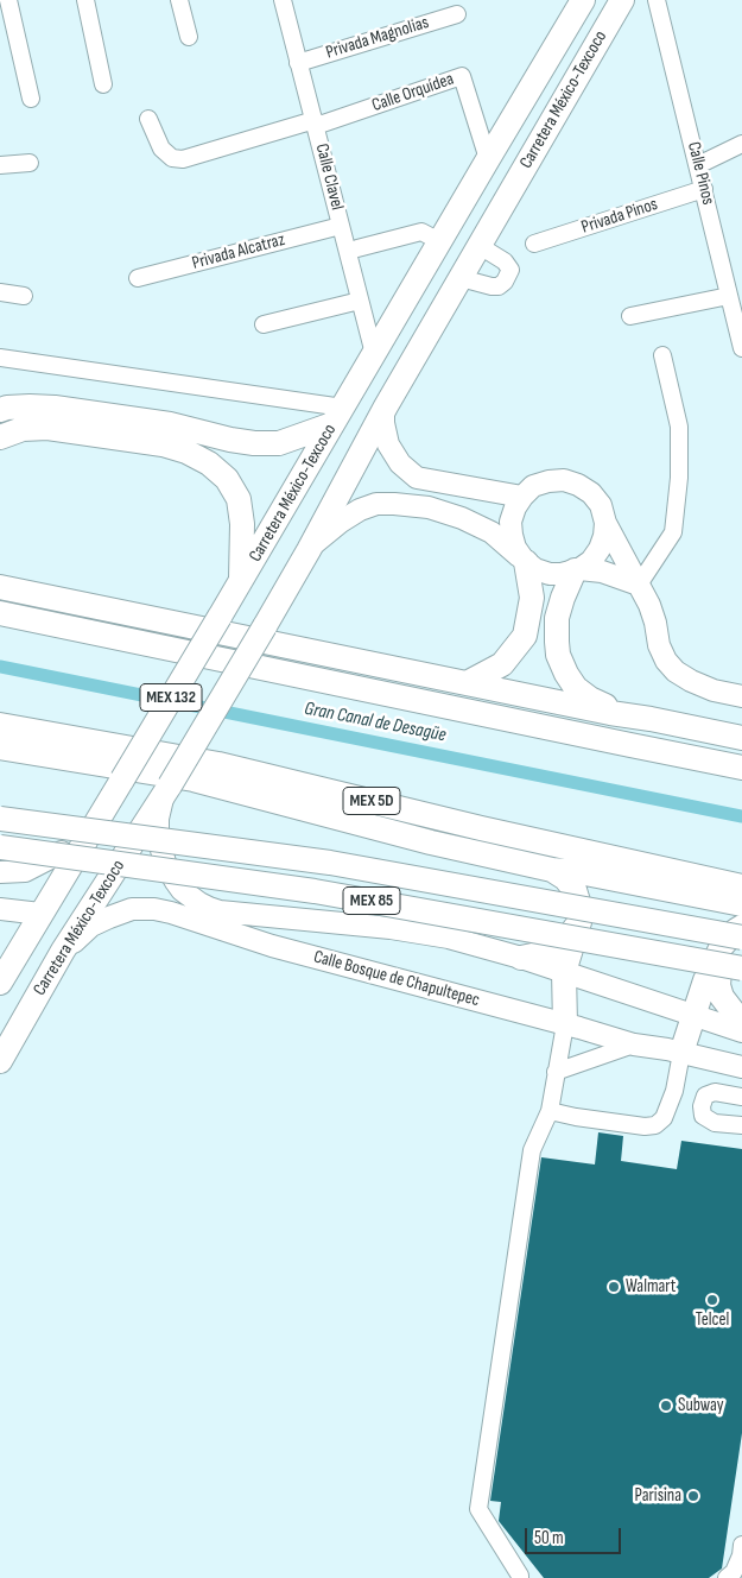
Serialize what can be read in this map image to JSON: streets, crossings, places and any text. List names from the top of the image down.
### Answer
{
  "streets": {
    "highway": [
      "Carretera México-Texcoco",
      "MEX 132",
      "MEX 5D",
      "MEX 85"
    ],
    "main road": ["Calle Bosque de Chapultepec"],
    "street": [
      "Privada Magnolias",
      "Calle Orquídea",
      "Calle Pinos",
      "Calle Clavel",
      "Privada Pinos",
      "Privada Alcatraz"
    ]
  },
  "crossings": [
    ["Privada Magnolias", "Calle Clavel"],
    ["Calle Orquídea", "Carretera México-Texcoco"],
    ["Calle Orquídea", "Calle Clavel"],
    ["Carretera México-Texcoco", "Calle Clavel"],
    ["Carretera México-Texcoco", "Calle Bosque de Chapultepec"],
    ["Calle Pinos", "Privada Pinos"],
    ["Calle Clavel", "Privada Alcatraz"]
  ],
  "water": ["Gran Canal de Desagüe"],
  "places": [
    "Walmart",
    "Telcel",
    "Subway",
    "Parisina"
  ],
  "scale_bar": "50 m"
}
